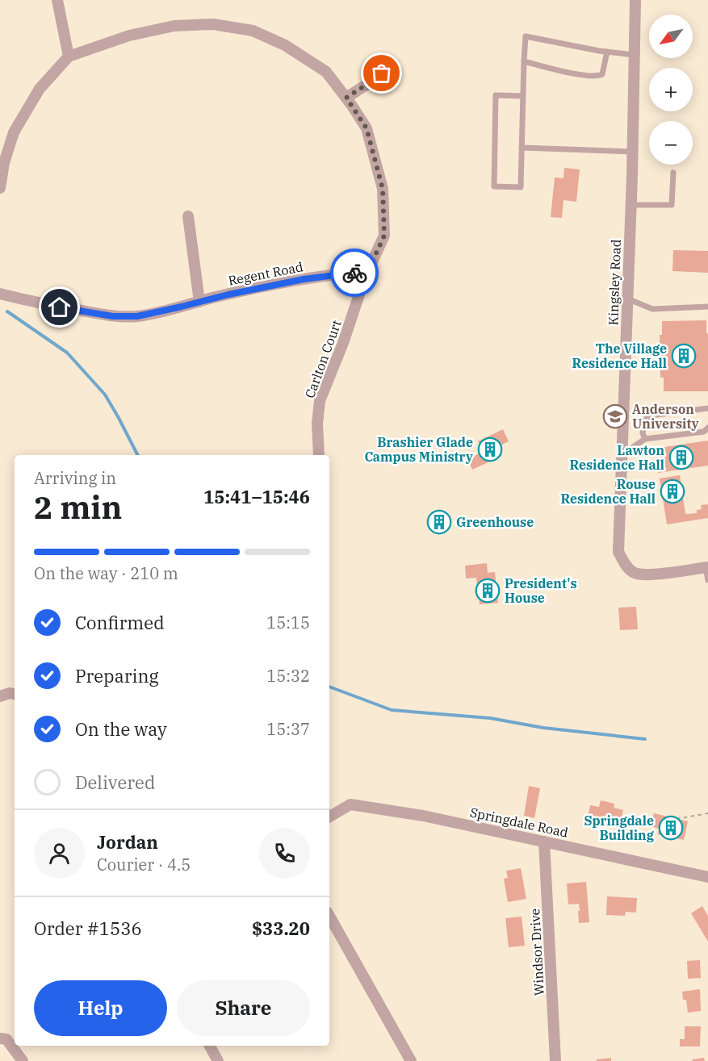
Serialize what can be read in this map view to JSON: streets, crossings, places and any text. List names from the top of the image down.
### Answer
{
  "streets": {
    "street": [
      "Regent Road",
      "Kingsley Road",
      "Carlton Court",
      "Springdale Road",
      "Windsor Drive"
    ]
  },
  "crossings": [
    ["Regent Road", "Carlton Court"],
    ["Springdale Road", "Windsor Drive"]
  ],
  "places": {
    "building": [
      "The Village Residence Hall",
      "Brashier Glade Campus Ministry",
      "Lawton Residence Hall",
      "Rouse Residence Hall",
      "Greenhouse",
      "President's House",
      "Springdale Building"
    ],
    "school or university": ["Anderson University"]
  },
  "north": "bottom left",
  "page": {
    "map_buttons": ["+", "−"],
    "heading": ["2 min", "Arriving in", "15:41–15:46"],
    "panel": [
      "Jordan",
      "Courier · 4.5",
      "Order #1536",
      "$33.20"
    ],
    "bar": "On the way · 210 m",
    "list": [
      ["Confirmed", "15:15"],
      ["Preparing", "15:32"],
      ["On the way", "15:37"],
      "Delivered"
    ],
    "buttons": ["Help", "Share"]
  }
}
